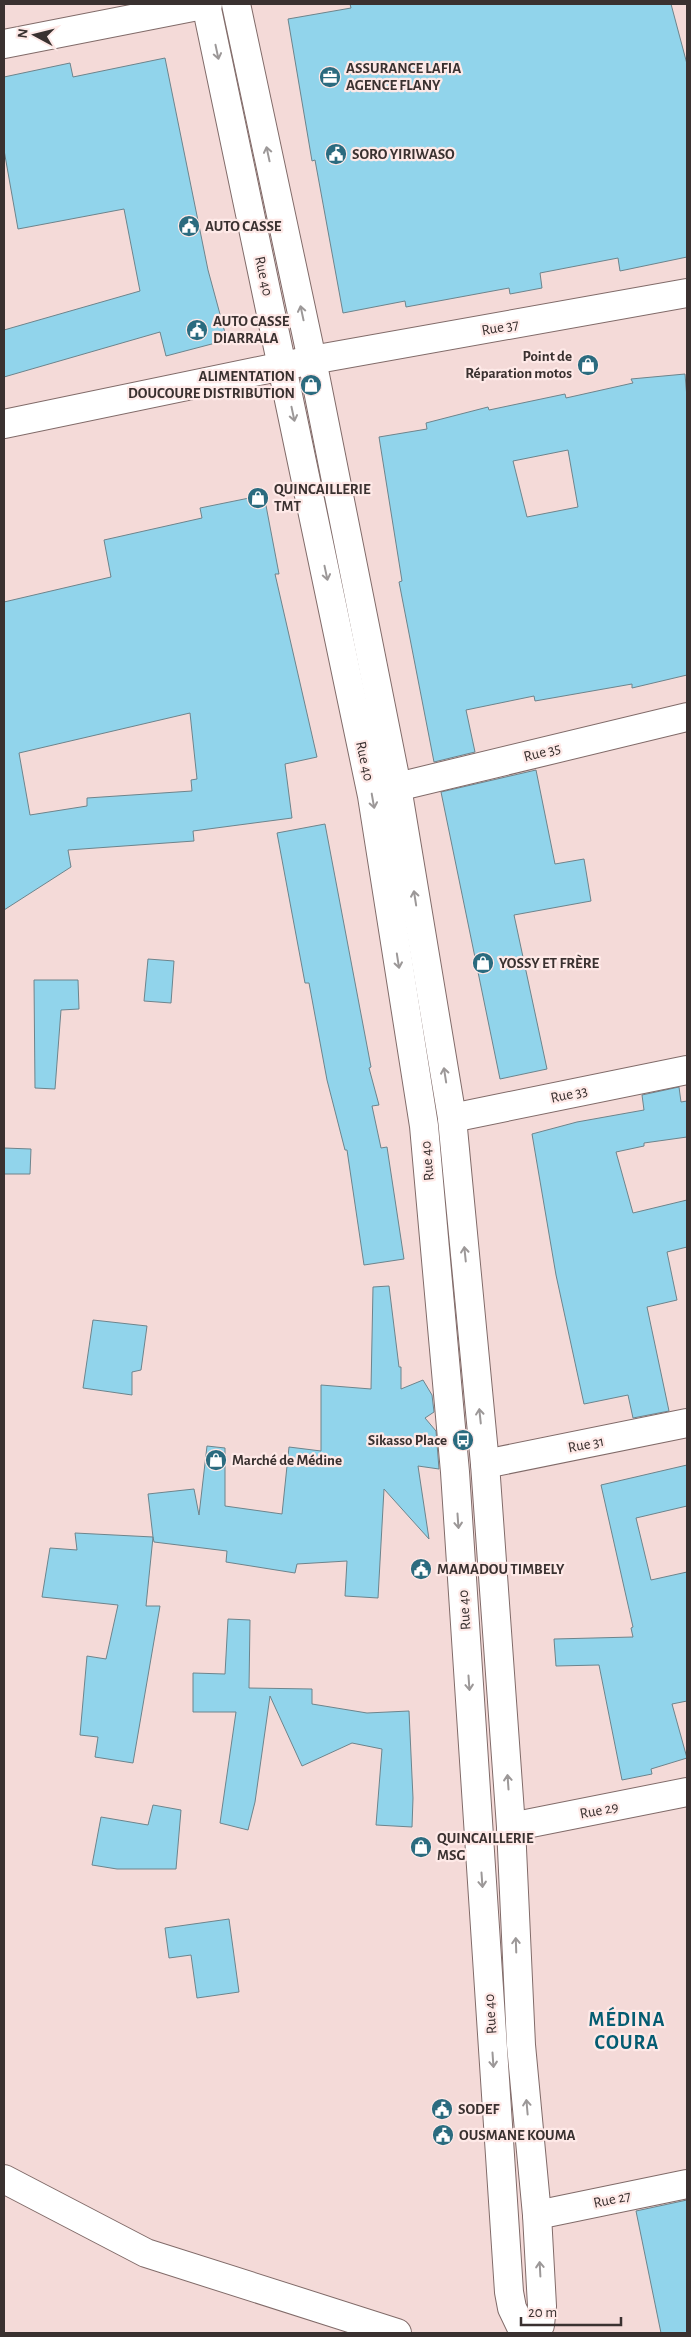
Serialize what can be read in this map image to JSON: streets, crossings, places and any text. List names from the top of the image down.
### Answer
{
  "streets": {
    "main road": [
      "Rue 40",
      "Rue 37",
      "Rue 35",
      "Rue 33",
      "Rue 31",
      "Rue 29",
      "Rue 27"
    ]
  },
  "crossings": [
    ["Rue 40", "Rue 37"],
    ["Rue 40", "Rue 35"],
    ["Rue 40", "Rue 33"],
    ["Rue 40", "Rue 31"],
    ["Rue 40", "Rue 29"],
    ["Rue 40", "Rue 27"]
  ],
  "districts": ["MÉDINA COURA"],
  "places": {
    "office": ["ASSURANCE LAFIA AGENCE FLANY"],
    "public building": [
      "SORO YIRIWASO",
      "AUTO CASSE",
      "AUTO CASSE DIARRALA",
      "MAMADOU TIMBELY",
      "SODEF",
      "OUSMANE KOUMA"
    ],
    "shop": [
      "Point de Réparation motos",
      "ALIMENTATION DOUCOURE DISTRIBUTION",
      "QUINCAILLERIE TMT",
      "YOSSY ET FRÈRE",
      "Marché de Médine",
      "QUINCAILLERIE MSG"
    ],
    "bus stop": ["Sikasso Place"]
  },
  "scale_bar": "20 m",
  "north": "left"
}
